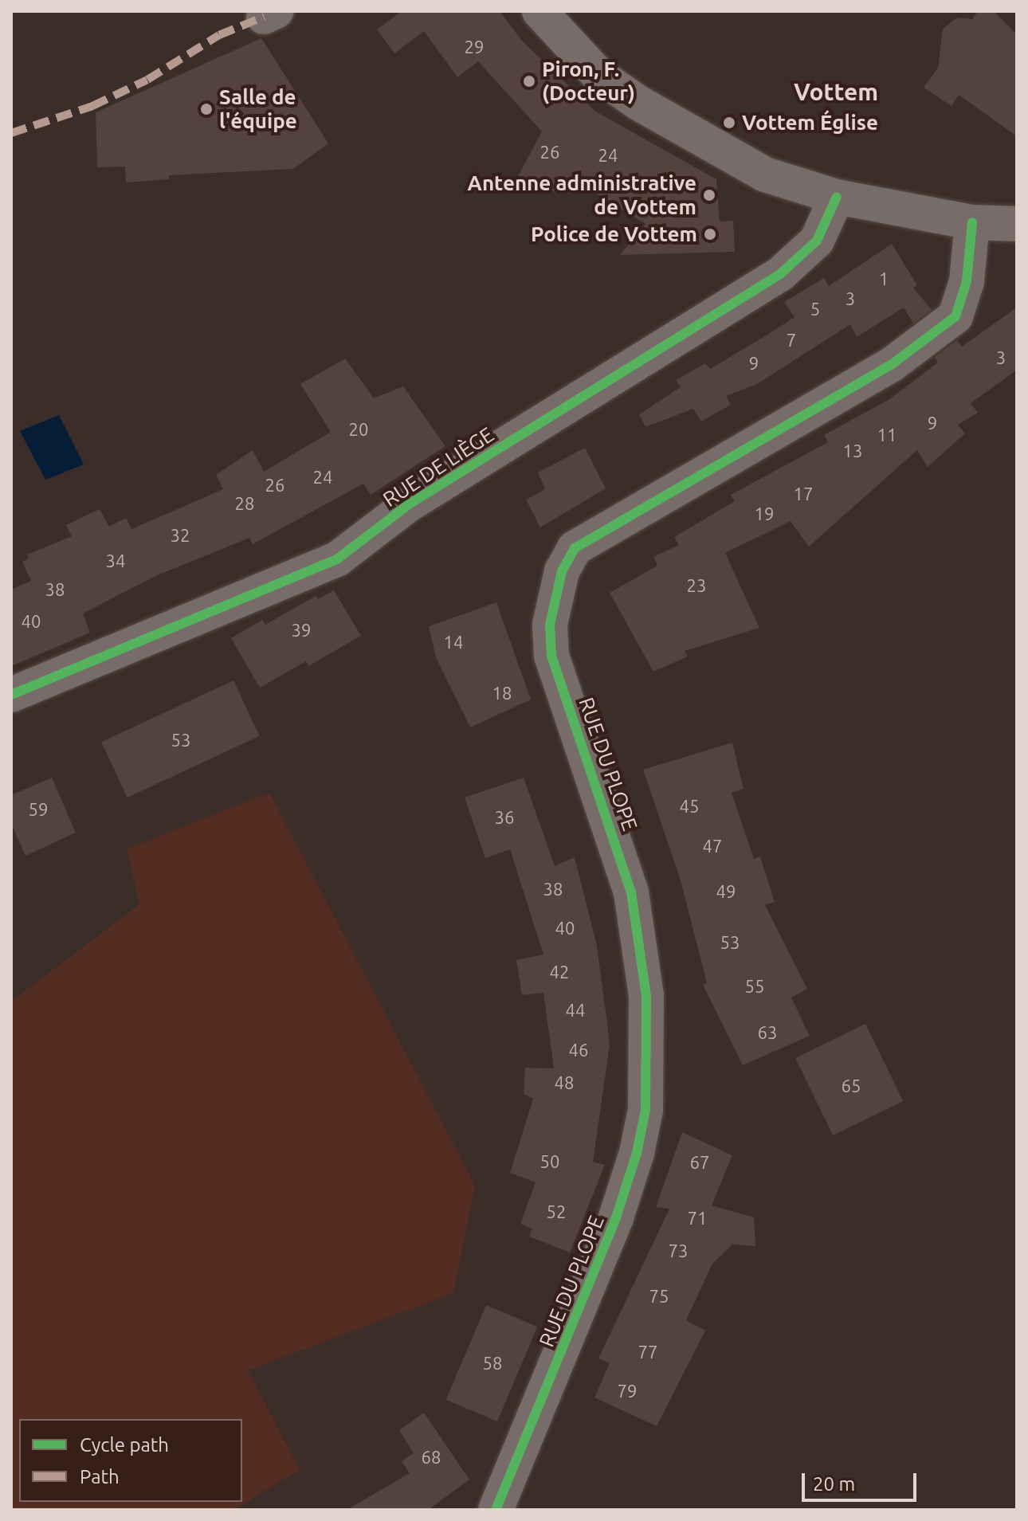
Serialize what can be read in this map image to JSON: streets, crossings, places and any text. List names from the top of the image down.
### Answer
{
  "streets": {
    "street": ["RUE DE LIÈGE", "RUE DU PLOPE"]
  },
  "districts": ["Vottem"],
  "places": [
    "Piron, F. (Docteur)",
    "Salle de l'équipe",
    "Vottem Église",
    "Antenne administrative de Vottem",
    "Police de Vottem"
  ],
  "house_numbers": [
    "29",
    "26",
    "24",
    "1",
    "3",
    "5",
    "7",
    "3",
    "9",
    "9",
    "20",
    "11",
    "13",
    "24",
    "26",
    "17",
    "28",
    "19",
    "32",
    "34",
    "23",
    "38",
    "40",
    "39",
    "14",
    "18",
    "53",
    "45",
    "59",
    "36",
    "47",
    "38",
    "49",
    "40",
    "53",
    "42",
    "55",
    "44",
    "63",
    "46",
    "48",
    "65",
    "50",
    "67",
    "52",
    "71",
    "73",
    "75",
    "77",
    "58",
    "79",
    "68"
  ],
  "legend": ["Cycle path", "Path"],
  "scale_bar": "20 m"
}
